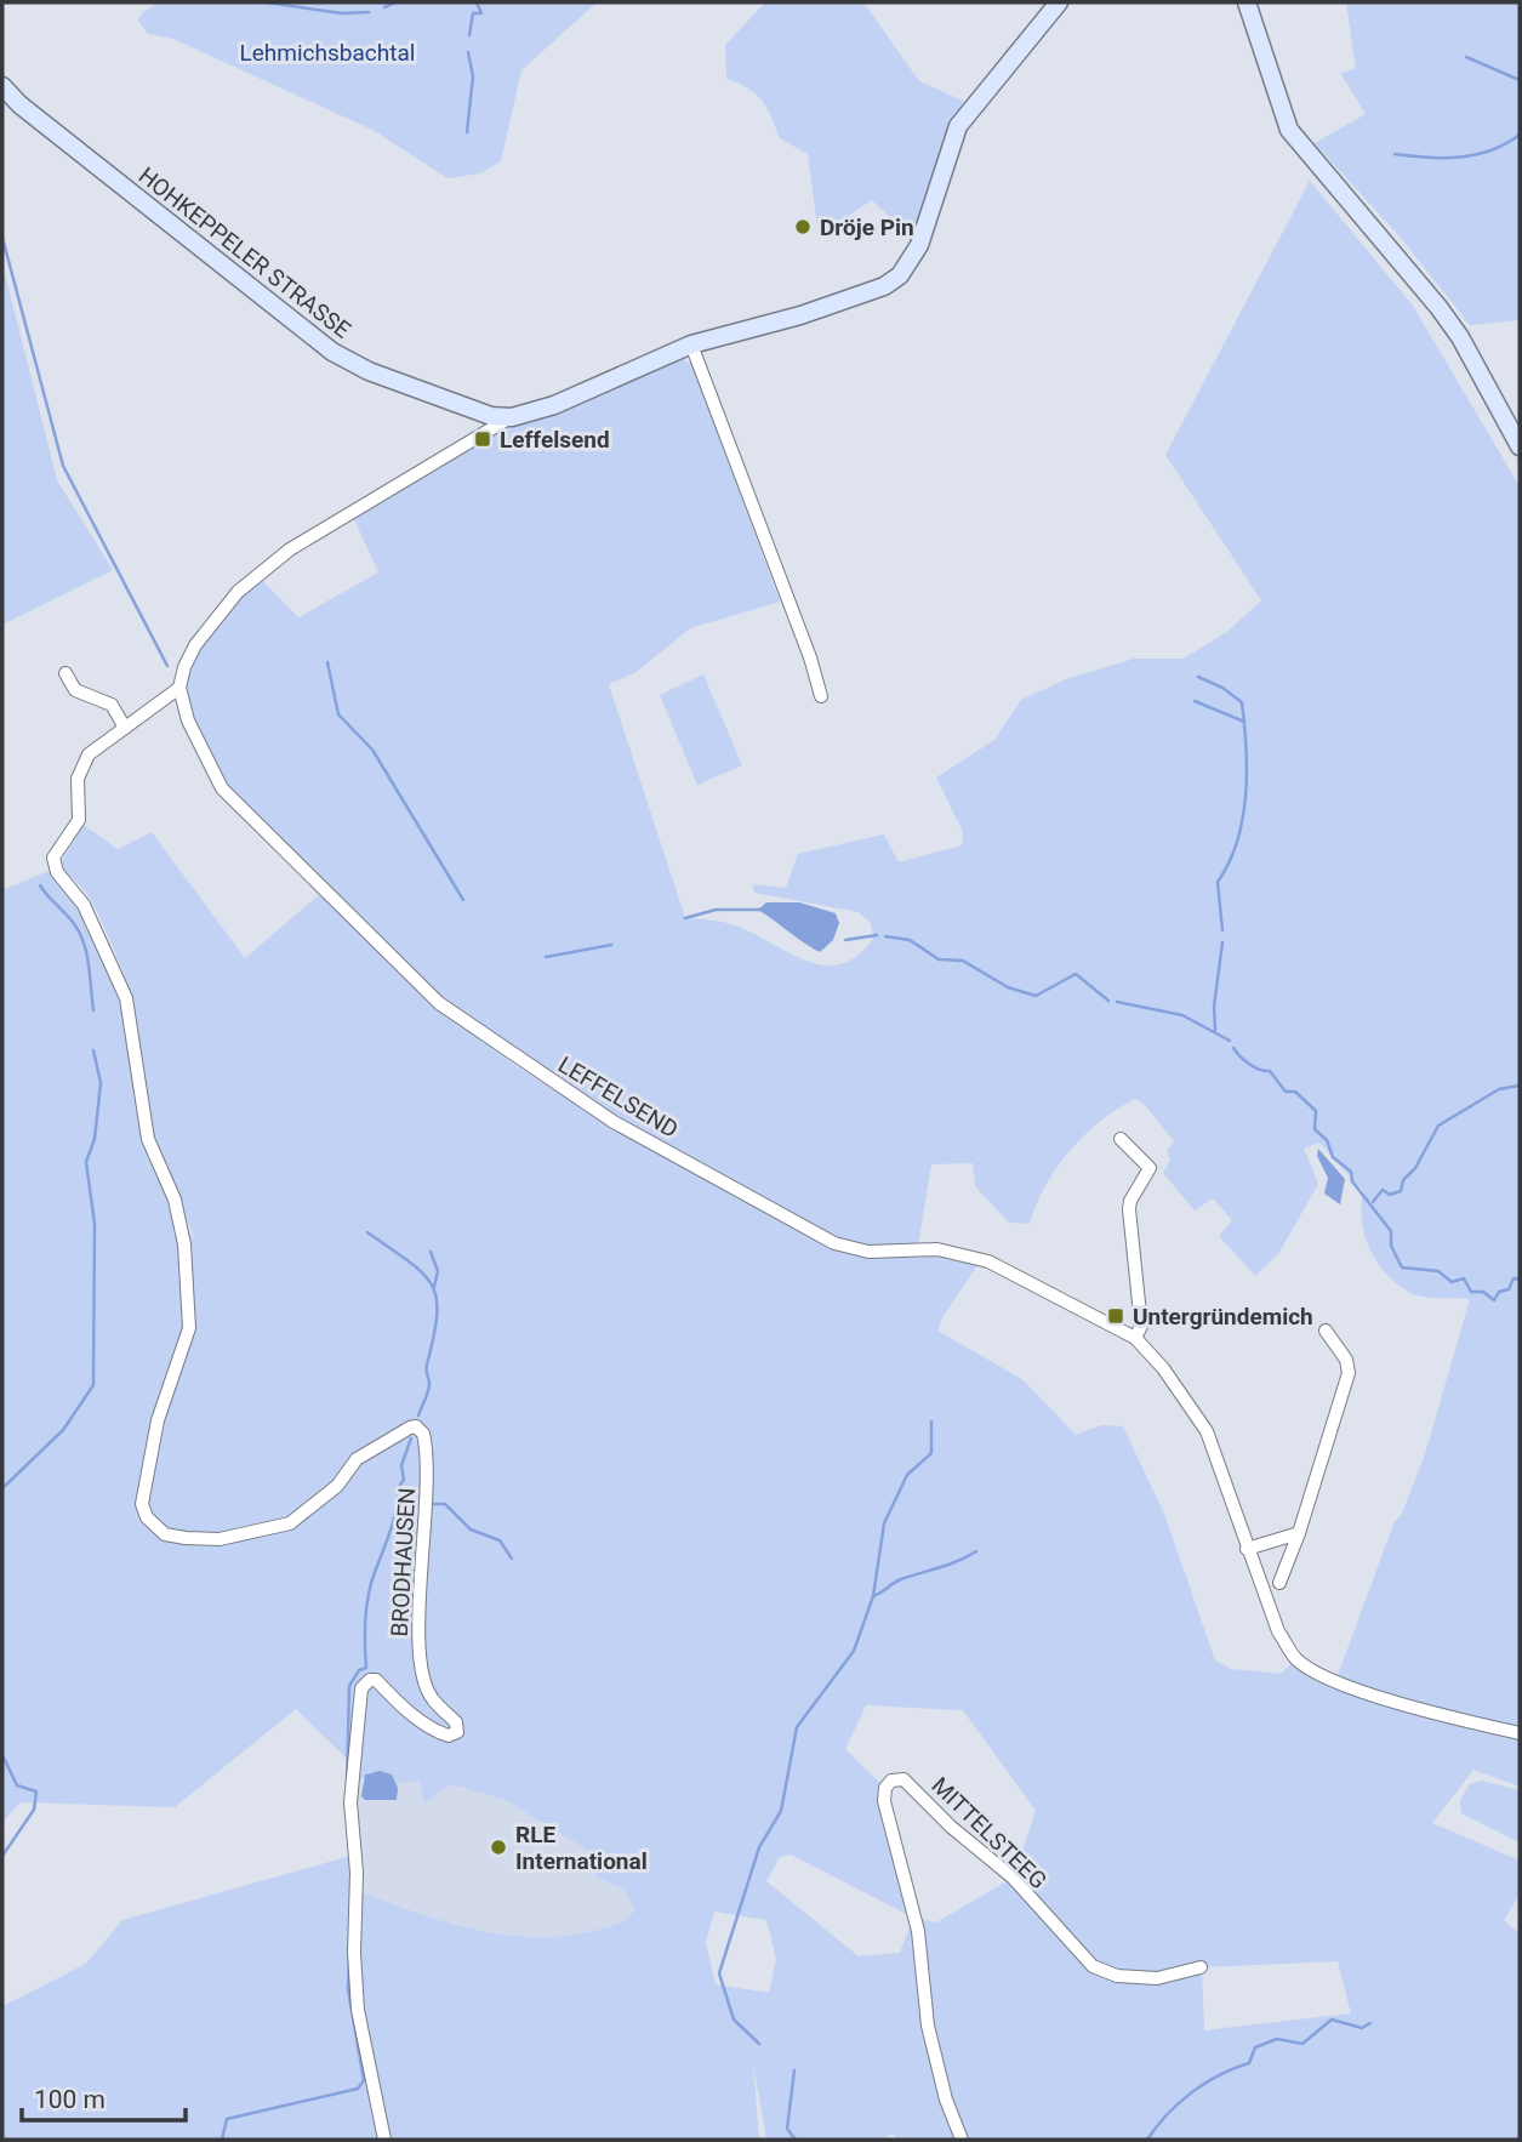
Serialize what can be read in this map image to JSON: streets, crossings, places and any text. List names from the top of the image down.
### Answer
{
  "streets": {
    "street": [
      "HOHKEPPELER STRASSE",
      "LEFFELSEND",
      "BRODHAUSEN",
      "MITTELSTEEG"
    ]
  },
  "parks": ["Lehmichsbachtal"],
  "places": {
    "other": ["Dröje Pin", "RLE International"],
    "transit": ["Leffelsend", "Untergründemich"]
  },
  "scale_bar": "100 m"
}
